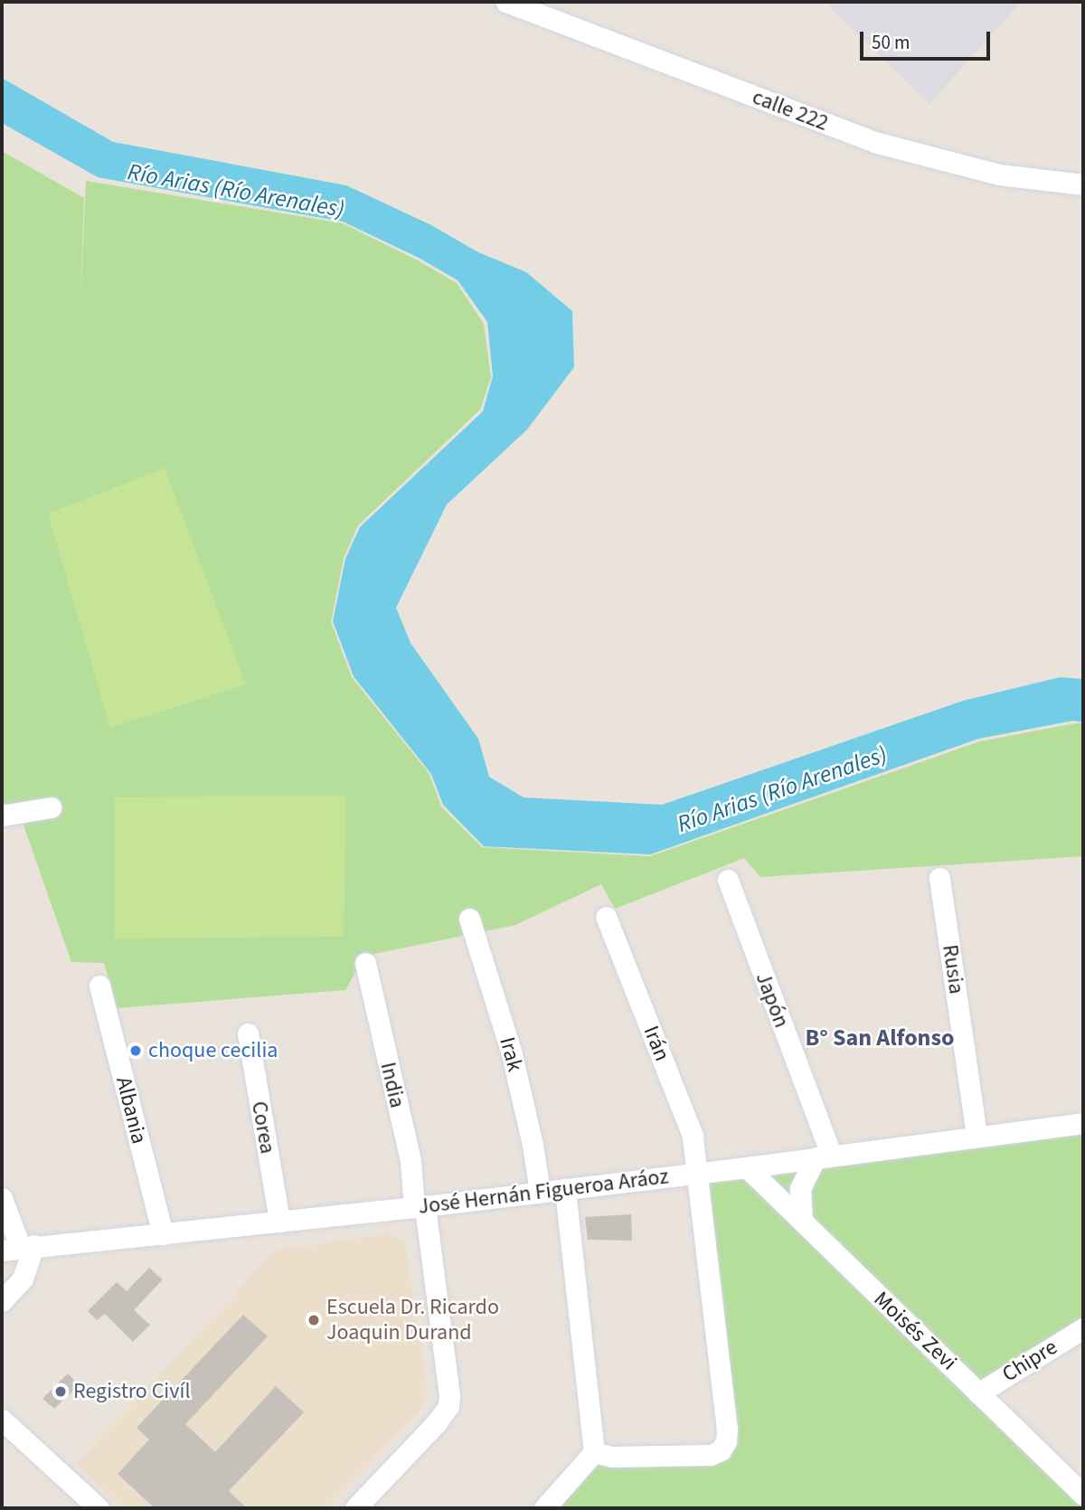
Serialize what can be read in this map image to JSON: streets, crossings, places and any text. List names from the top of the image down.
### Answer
{
  "streets": {
    "street": [
      "calle 222",
      "Rusia",
      "Japón",
      "Irán",
      "Irak",
      "India",
      "Albania",
      "Corea",
      "José Hernán Figueroa Aráoz",
      "Moisés Zevi",
      "Chipre"
    ]
  },
  "crossings": [
    ["Rusia", "José Hernán Figueroa Aráoz"],
    ["Japón", "José Hernán Figueroa Aráoz"],
    ["Irán", "José Hernán Figueroa Aráoz"],
    ["Irak", "José Hernán Figueroa Aráoz"],
    ["India", "José Hernán Figueroa Aráoz"],
    ["Albania", "José Hernán Figueroa Aráoz"],
    ["Corea", "José Hernán Figueroa Aráoz"],
    ["José Hernán Figueroa Aráoz", "Moisés Zevi"],
    ["Moisés Zevi", "Chipre"]
  ],
  "districts": ["B° San Alfonso"],
  "water": ["Río Arias (Río Arenales)"],
  "places": ["choque cecilia", "Escuela Dr. Ricardo Joaquin Durand", "Registro Civíl"],
  "scale_bar": "50 m"
}
